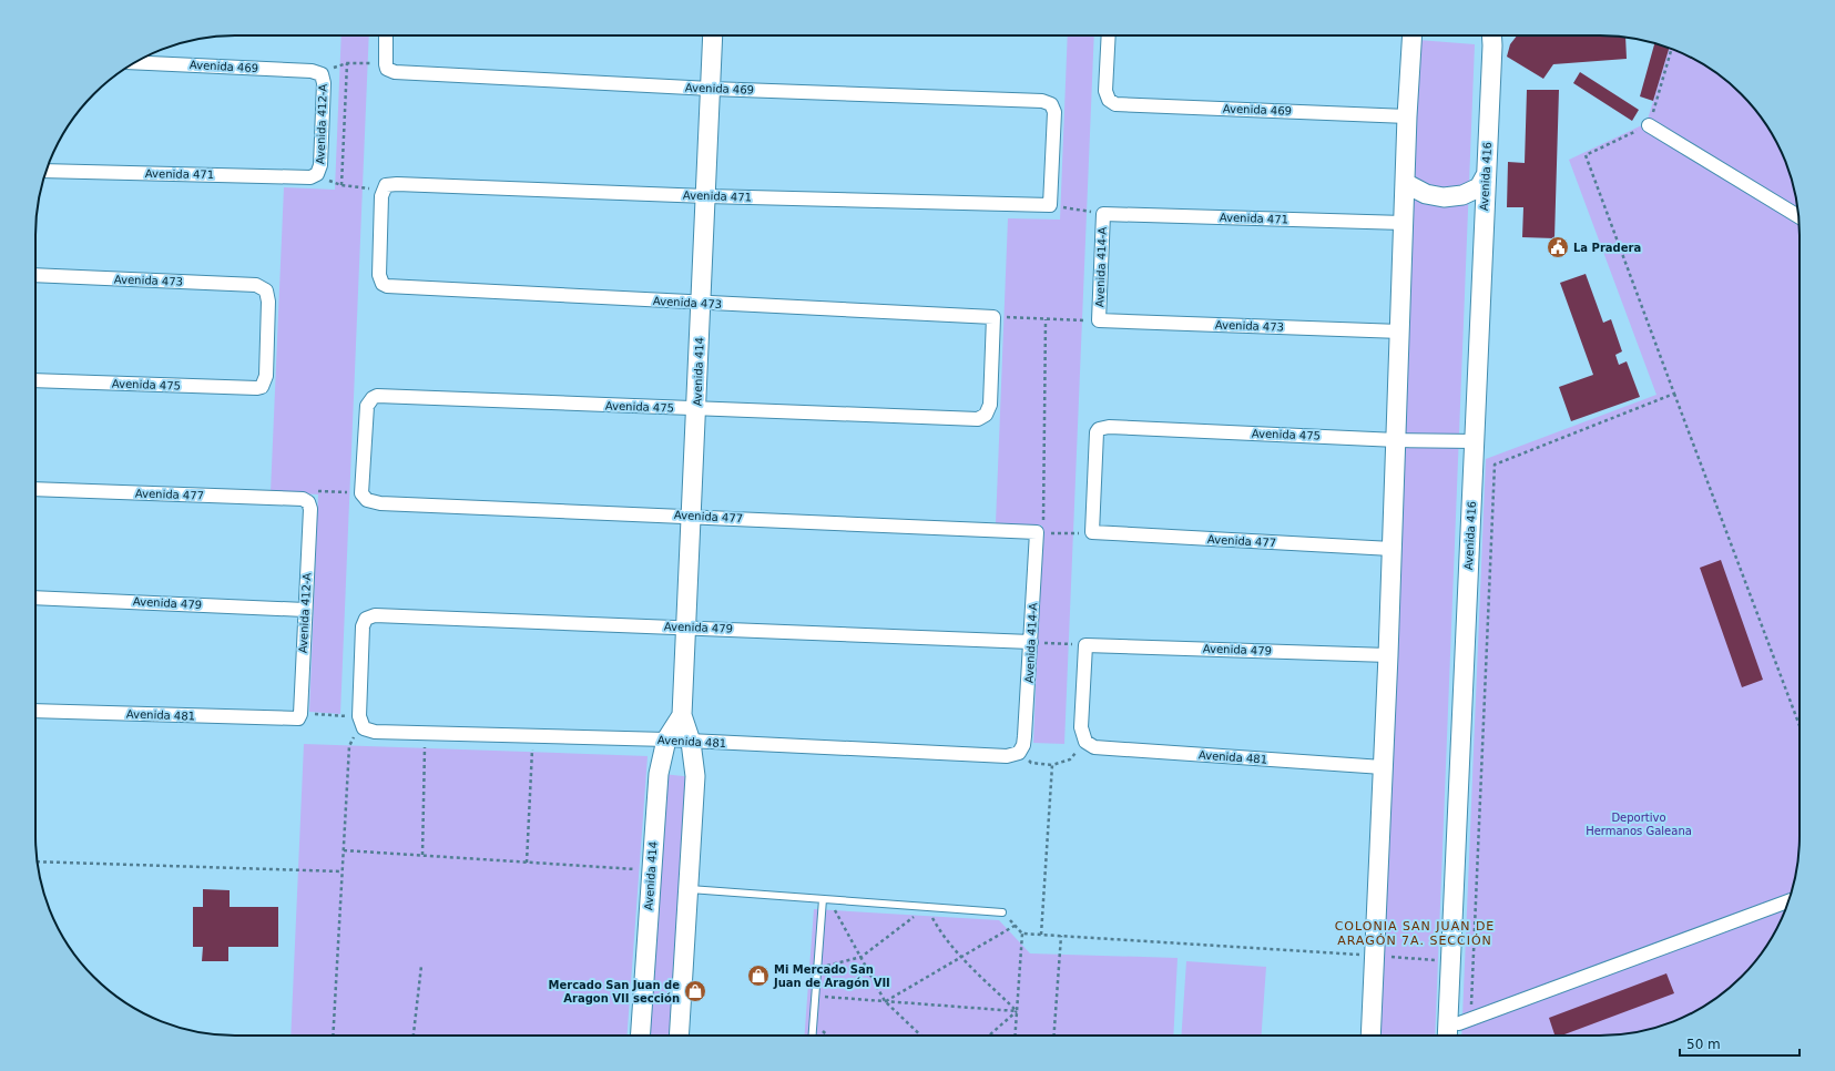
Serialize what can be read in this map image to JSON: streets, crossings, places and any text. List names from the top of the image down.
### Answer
{
  "streets": {
    "street": [
      "Avenida 469",
      "Avenida 412-A",
      "Avenida 471",
      "Avenida 416",
      "Avenida 414-A",
      "Avenida 473",
      "Avenida 414",
      "Avenida 475",
      "Avenida 477",
      "Avenida 479",
      "Avenida 481"
    ]
  },
  "crossings": [
    ["Avenida 469", "Avenida 412-A"],
    ["Avenida 469", "Avenida 471"],
    ["Avenida 469", "Avenida 414"],
    ["Avenida 412-A", "Avenida 471"],
    ["Avenida 412-A", "Avenida 477"],
    ["Avenida 412-A", "Avenida 479"],
    ["Avenida 412-A", "Avenida 481"],
    ["Avenida 471", "Avenida 414-A"],
    ["Avenida 471", "Avenida 473"],
    ["Avenida 471", "Avenida 414"],
    ["Avenida 416", "Avenida 475"],
    ["Avenida 414-A", "Avenida 473"],
    ["Avenida 414-A", "Avenida 477"],
    ["Avenida 414-A", "Avenida 479"],
    ["Avenida 414-A", "Avenida 481"],
    ["Avenida 473", "Avenida 414"],
    ["Avenida 473", "Avenida 475"],
    ["Avenida 414", "Avenida 475"],
    ["Avenida 414", "Avenida 477"],
    ["Avenida 414", "Avenida 479"],
    ["Avenida 414", "Avenida 481"],
    ["Avenida 475", "Avenida 477"],
    ["Avenida 479", "Avenida 481"]
  ],
  "districts": ["COLONIA SAN JUAN DE ARAGÓN 7A. SECCIÓN"],
  "parks": ["Deportivo Hermanos Galeana"],
  "places": {
    "public building": ["La Pradera"],
    "shop": ["Mi Mercado San Juan de Aragón VII", "Mercado San Juan de Aragon VII sección"]
  },
  "scale_bar": "50 m"
}
